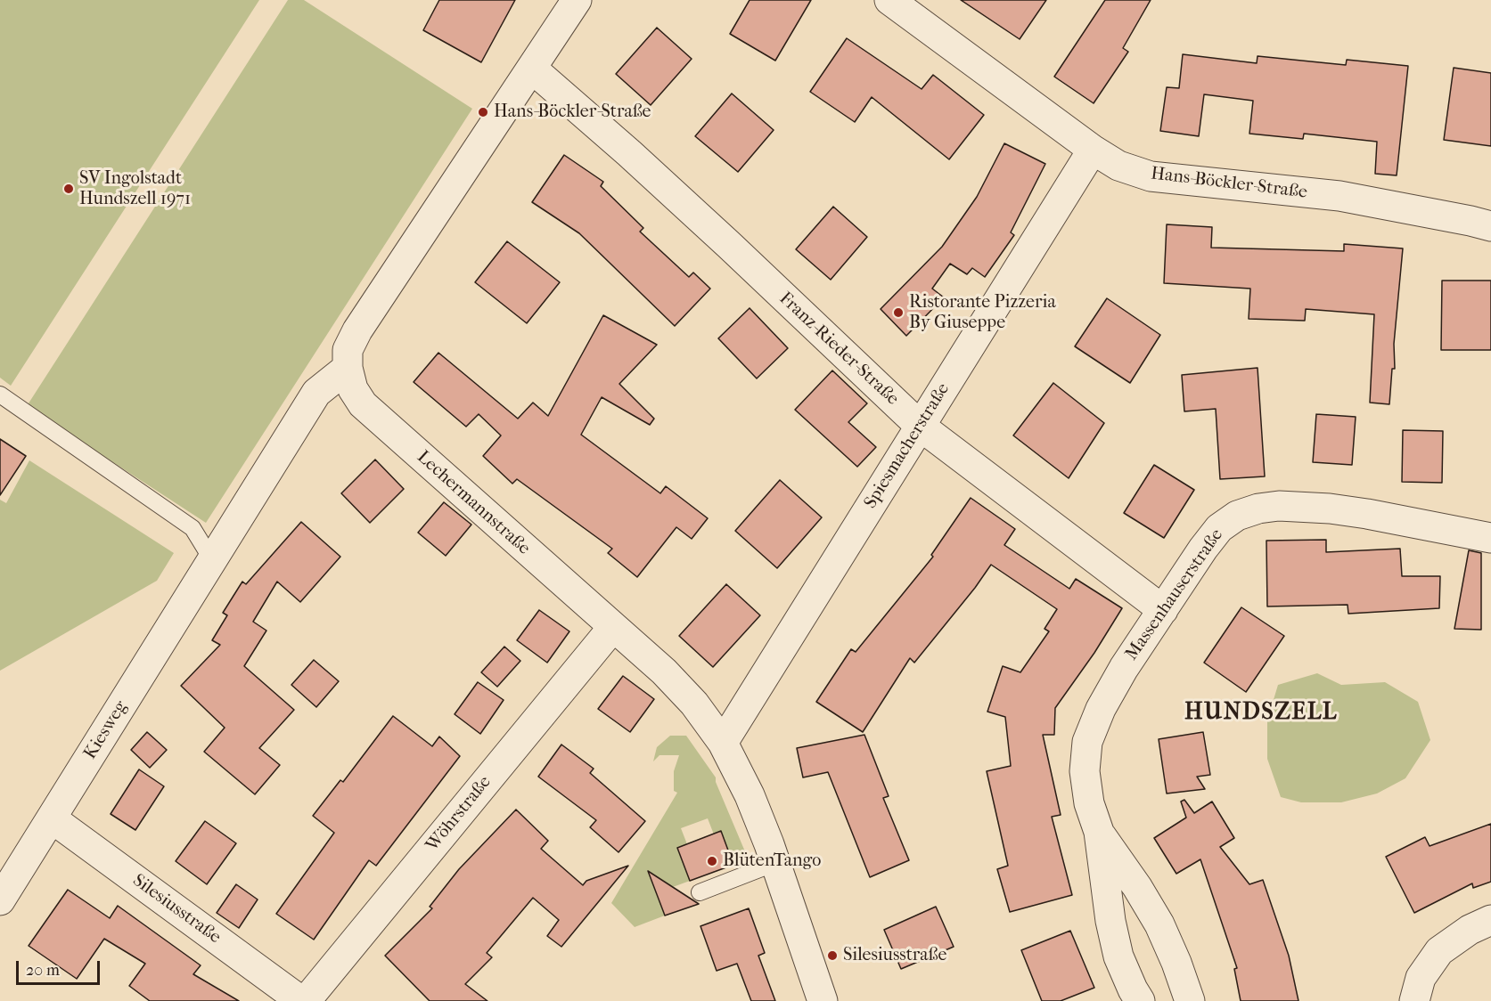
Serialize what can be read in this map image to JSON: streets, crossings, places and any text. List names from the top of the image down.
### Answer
{
  "streets": {
    "street": [
      "Hans-Böckler-Straße",
      "Franz-Rieder-Straße",
      "Spiesmacherstraße",
      "Lechermannstraße",
      "Massenhauserstraße",
      "Kiesweg",
      "Wöhrstraße",
      "Silesiusstraße"
    ]
  },
  "crossings": [
    ["Hans-Böckler-Straße", "Spiesmacherstraße"],
    ["Franz-Rieder-Straße", "Spiesmacherstraße"],
    ["Franz-Rieder-Straße", "Lechermannstraße"],
    ["Franz-Rieder-Straße", "Massenhauserstraße"],
    ["Spiesmacherstraße", "Lechermannstraße"],
    ["Lechermannstraße", "Kiesweg"],
    ["Lechermannstraße", "Wöhrstraße"],
    ["Kiesweg", "Silesiusstraße"]
  ],
  "districts": ["HUNDSZELL"],
  "places": [
    "Hans-Böckler-Straße",
    "SV Ingolstadt Hundszell 1971",
    "Ristorante Pizzeria By Giuseppe",
    "BlütenTango",
    "Silesiusstraße"
  ],
  "scale_bar": "20 m"
}
